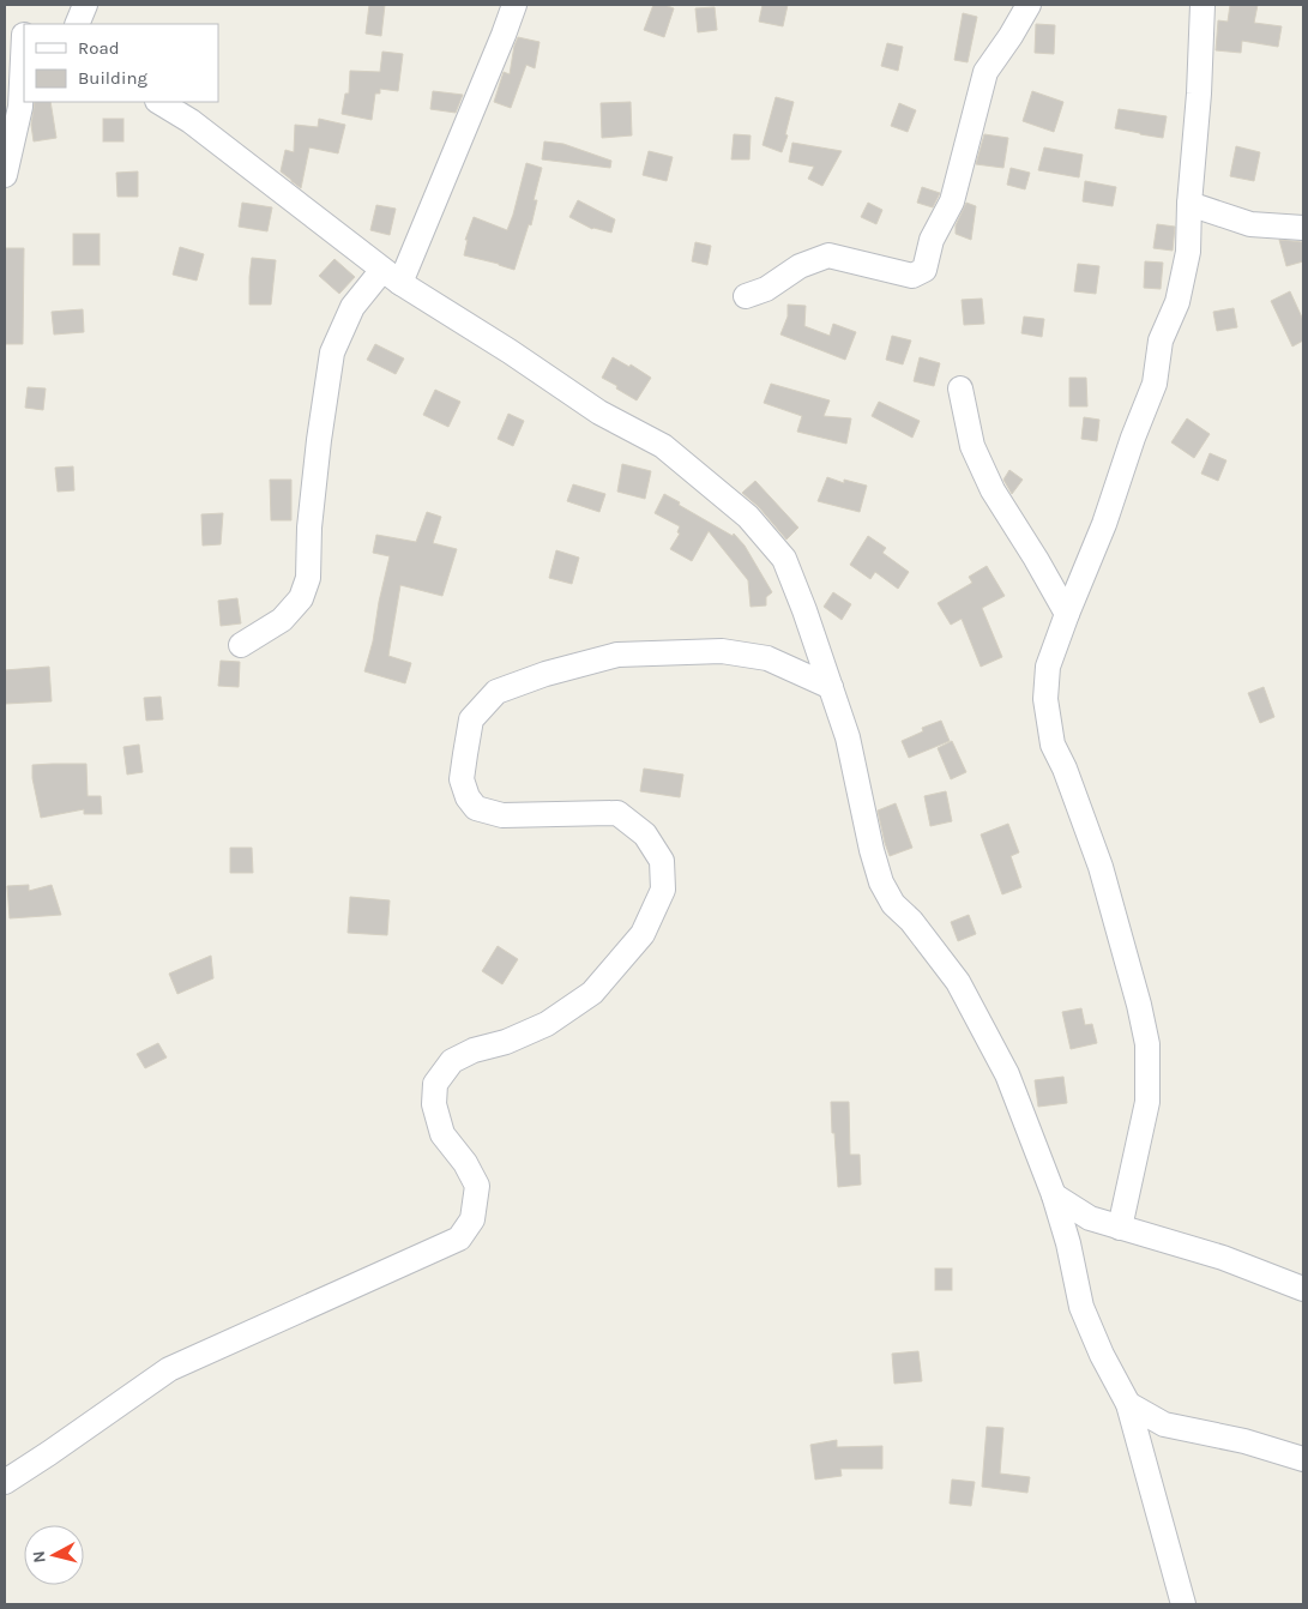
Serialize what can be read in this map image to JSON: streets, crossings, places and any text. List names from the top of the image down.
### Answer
{
  "legend": ["Road", "Building"],
  "north": "left"
}
